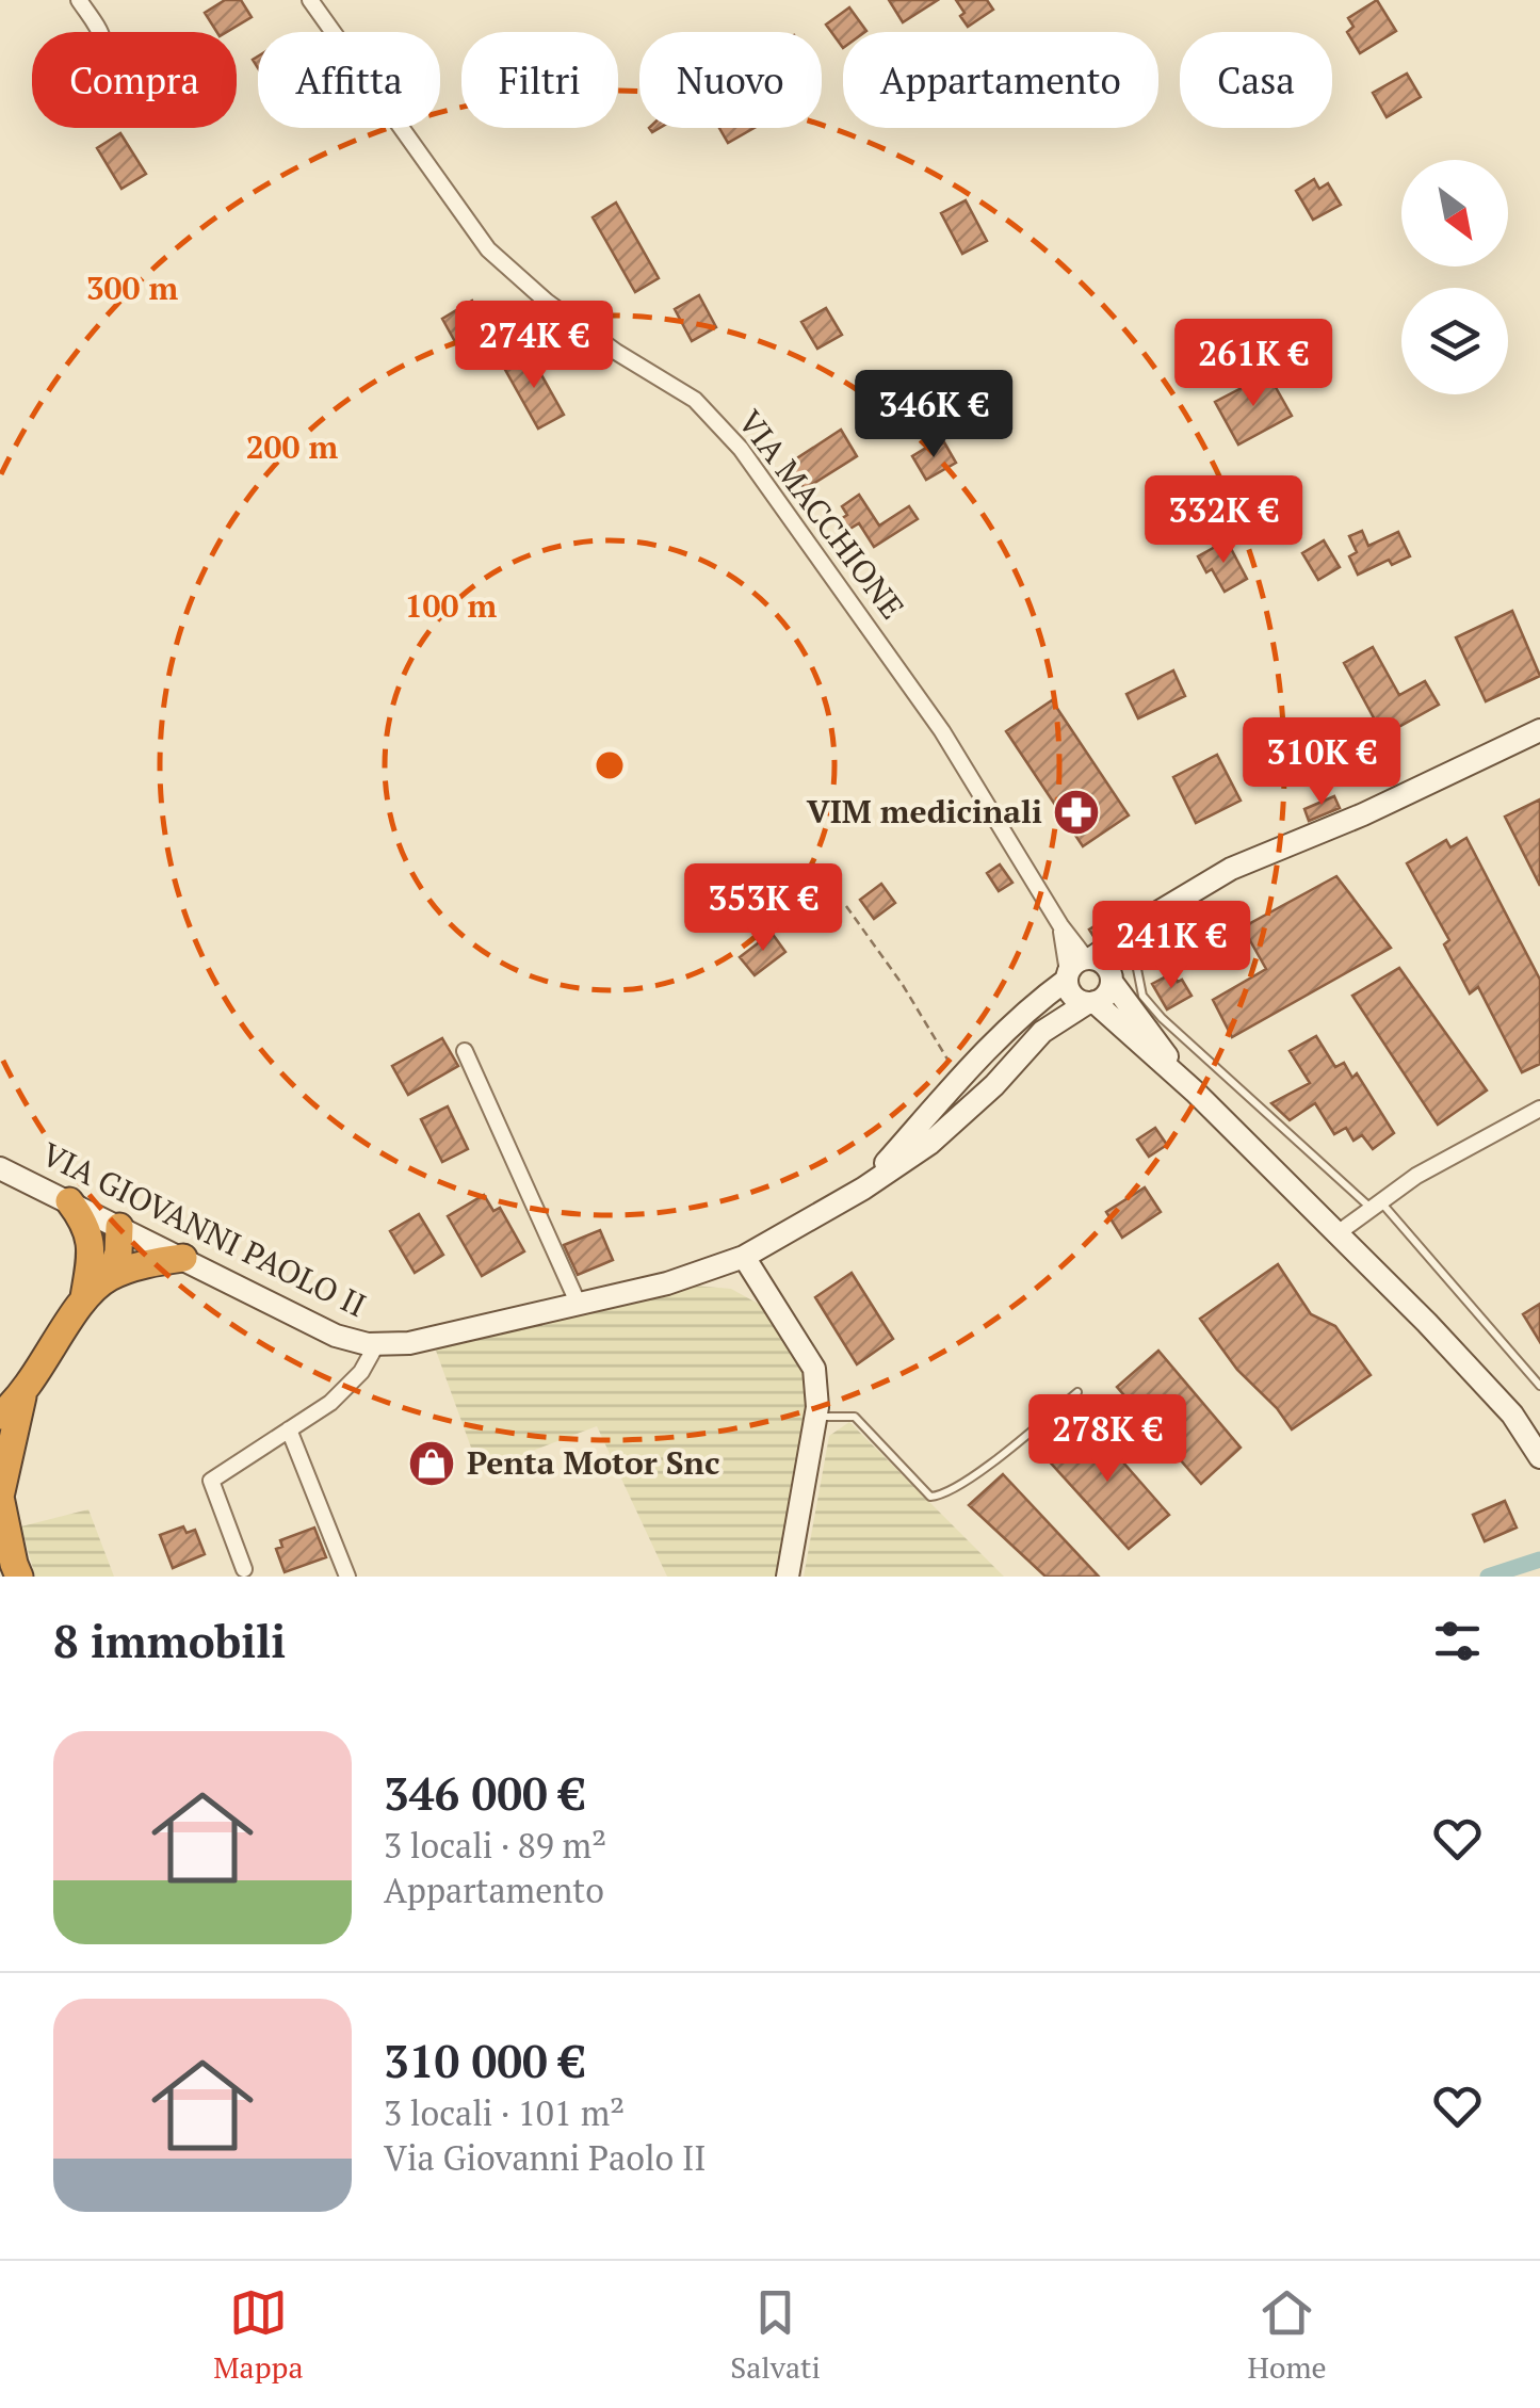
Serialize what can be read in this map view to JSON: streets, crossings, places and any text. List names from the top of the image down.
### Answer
{
  "streets": {
    "street": ["VIA MACCHIONE", "VIA GIOVANNI PAOLO II"]
  },
  "crossings": [
    ["VIA MACCHIONE", "VIA GIOVANNI PAOLO II"]
  ],
  "places": {
    "pharmacy": ["VIM medicinali"],
    "shop": ["Penta Motor Snc"]
  },
  "north": "bottom right",
  "page": {
    "chip": [
      "Compra",
      "Affitta",
      "Filtri",
      "Nuovo",
      "Appartamento",
      "Casa"
    ],
    "price": [
      "274K €",
      "261K €",
      "346K €",
      "332K €",
      "310K €",
      "353K €",
      "241K €",
      "278K €"
    ],
    "heading": "8 immobili",
    "list": [
      {
        "name": "346 000 €",
        "note": "3 locali · 89 m² · Appartamento"
      },
      {
        "name": "310 000 €",
        "note": "3 locali · 101 m² · Via Giovanni Paolo II"
      }
    ],
    "tabs": ["Mappa", "Salvati", "Home"]
  },
  "rings": ["300 m", "200 m", "100 m"]
}
